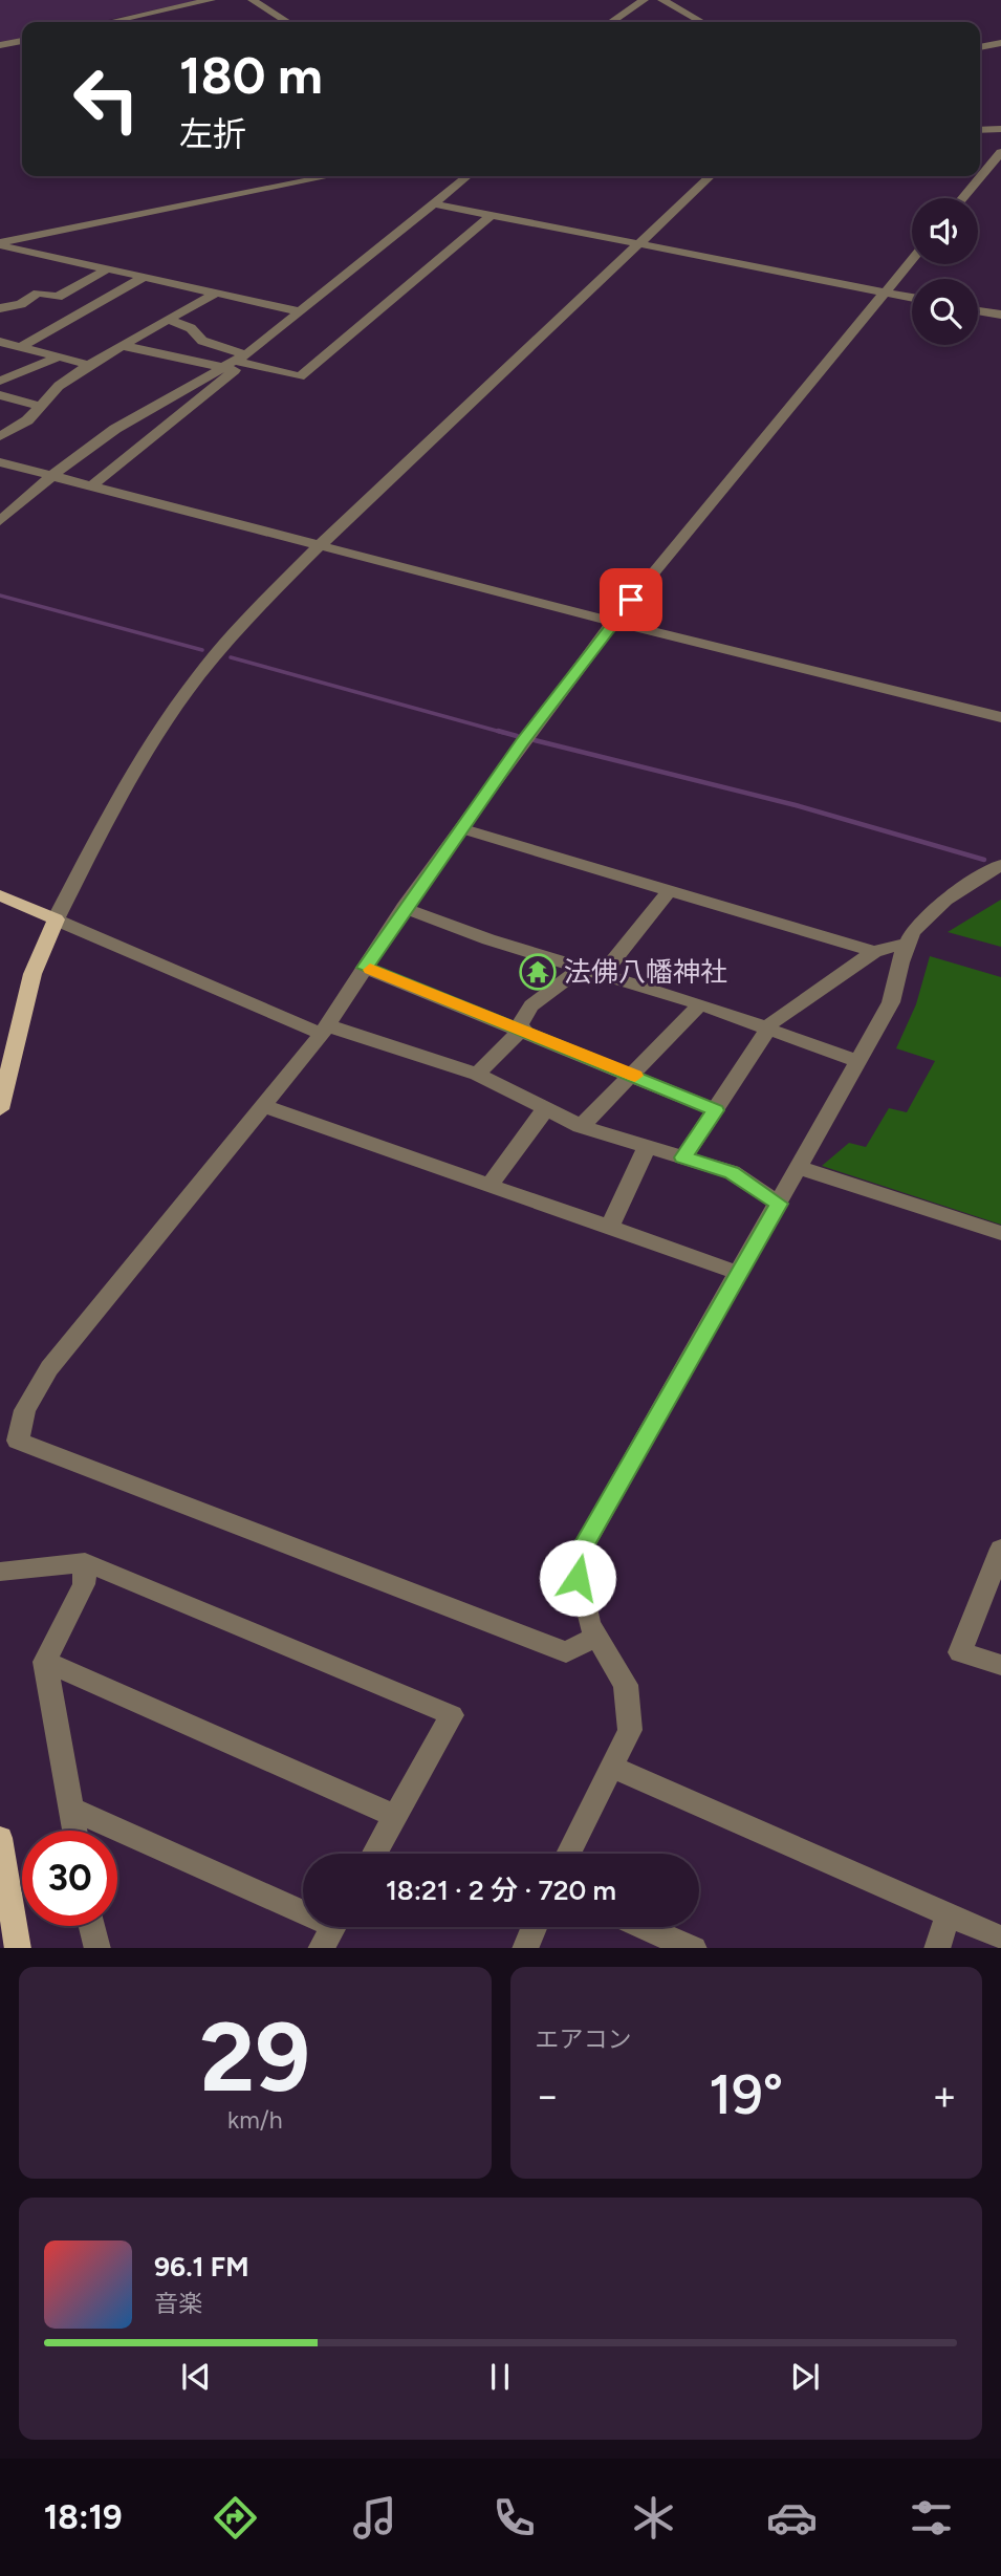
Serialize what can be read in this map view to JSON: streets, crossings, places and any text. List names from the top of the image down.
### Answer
{
  "places": {
    "temple": ["法佛八幡神社"]
  },
  "page": {
    "turn": ["180 m", "左折"],
    "limit": "30",
    "trip": "18:21 · 2 分 · 720 m",
    "tile": [
      ["29", "km/h"],
      "エアコン"
    ],
    "heat": ["−", "19°", "+"],
    "song": ["96.1 FM", "音楽"],
    "tabs": "18:19"
  }
}
